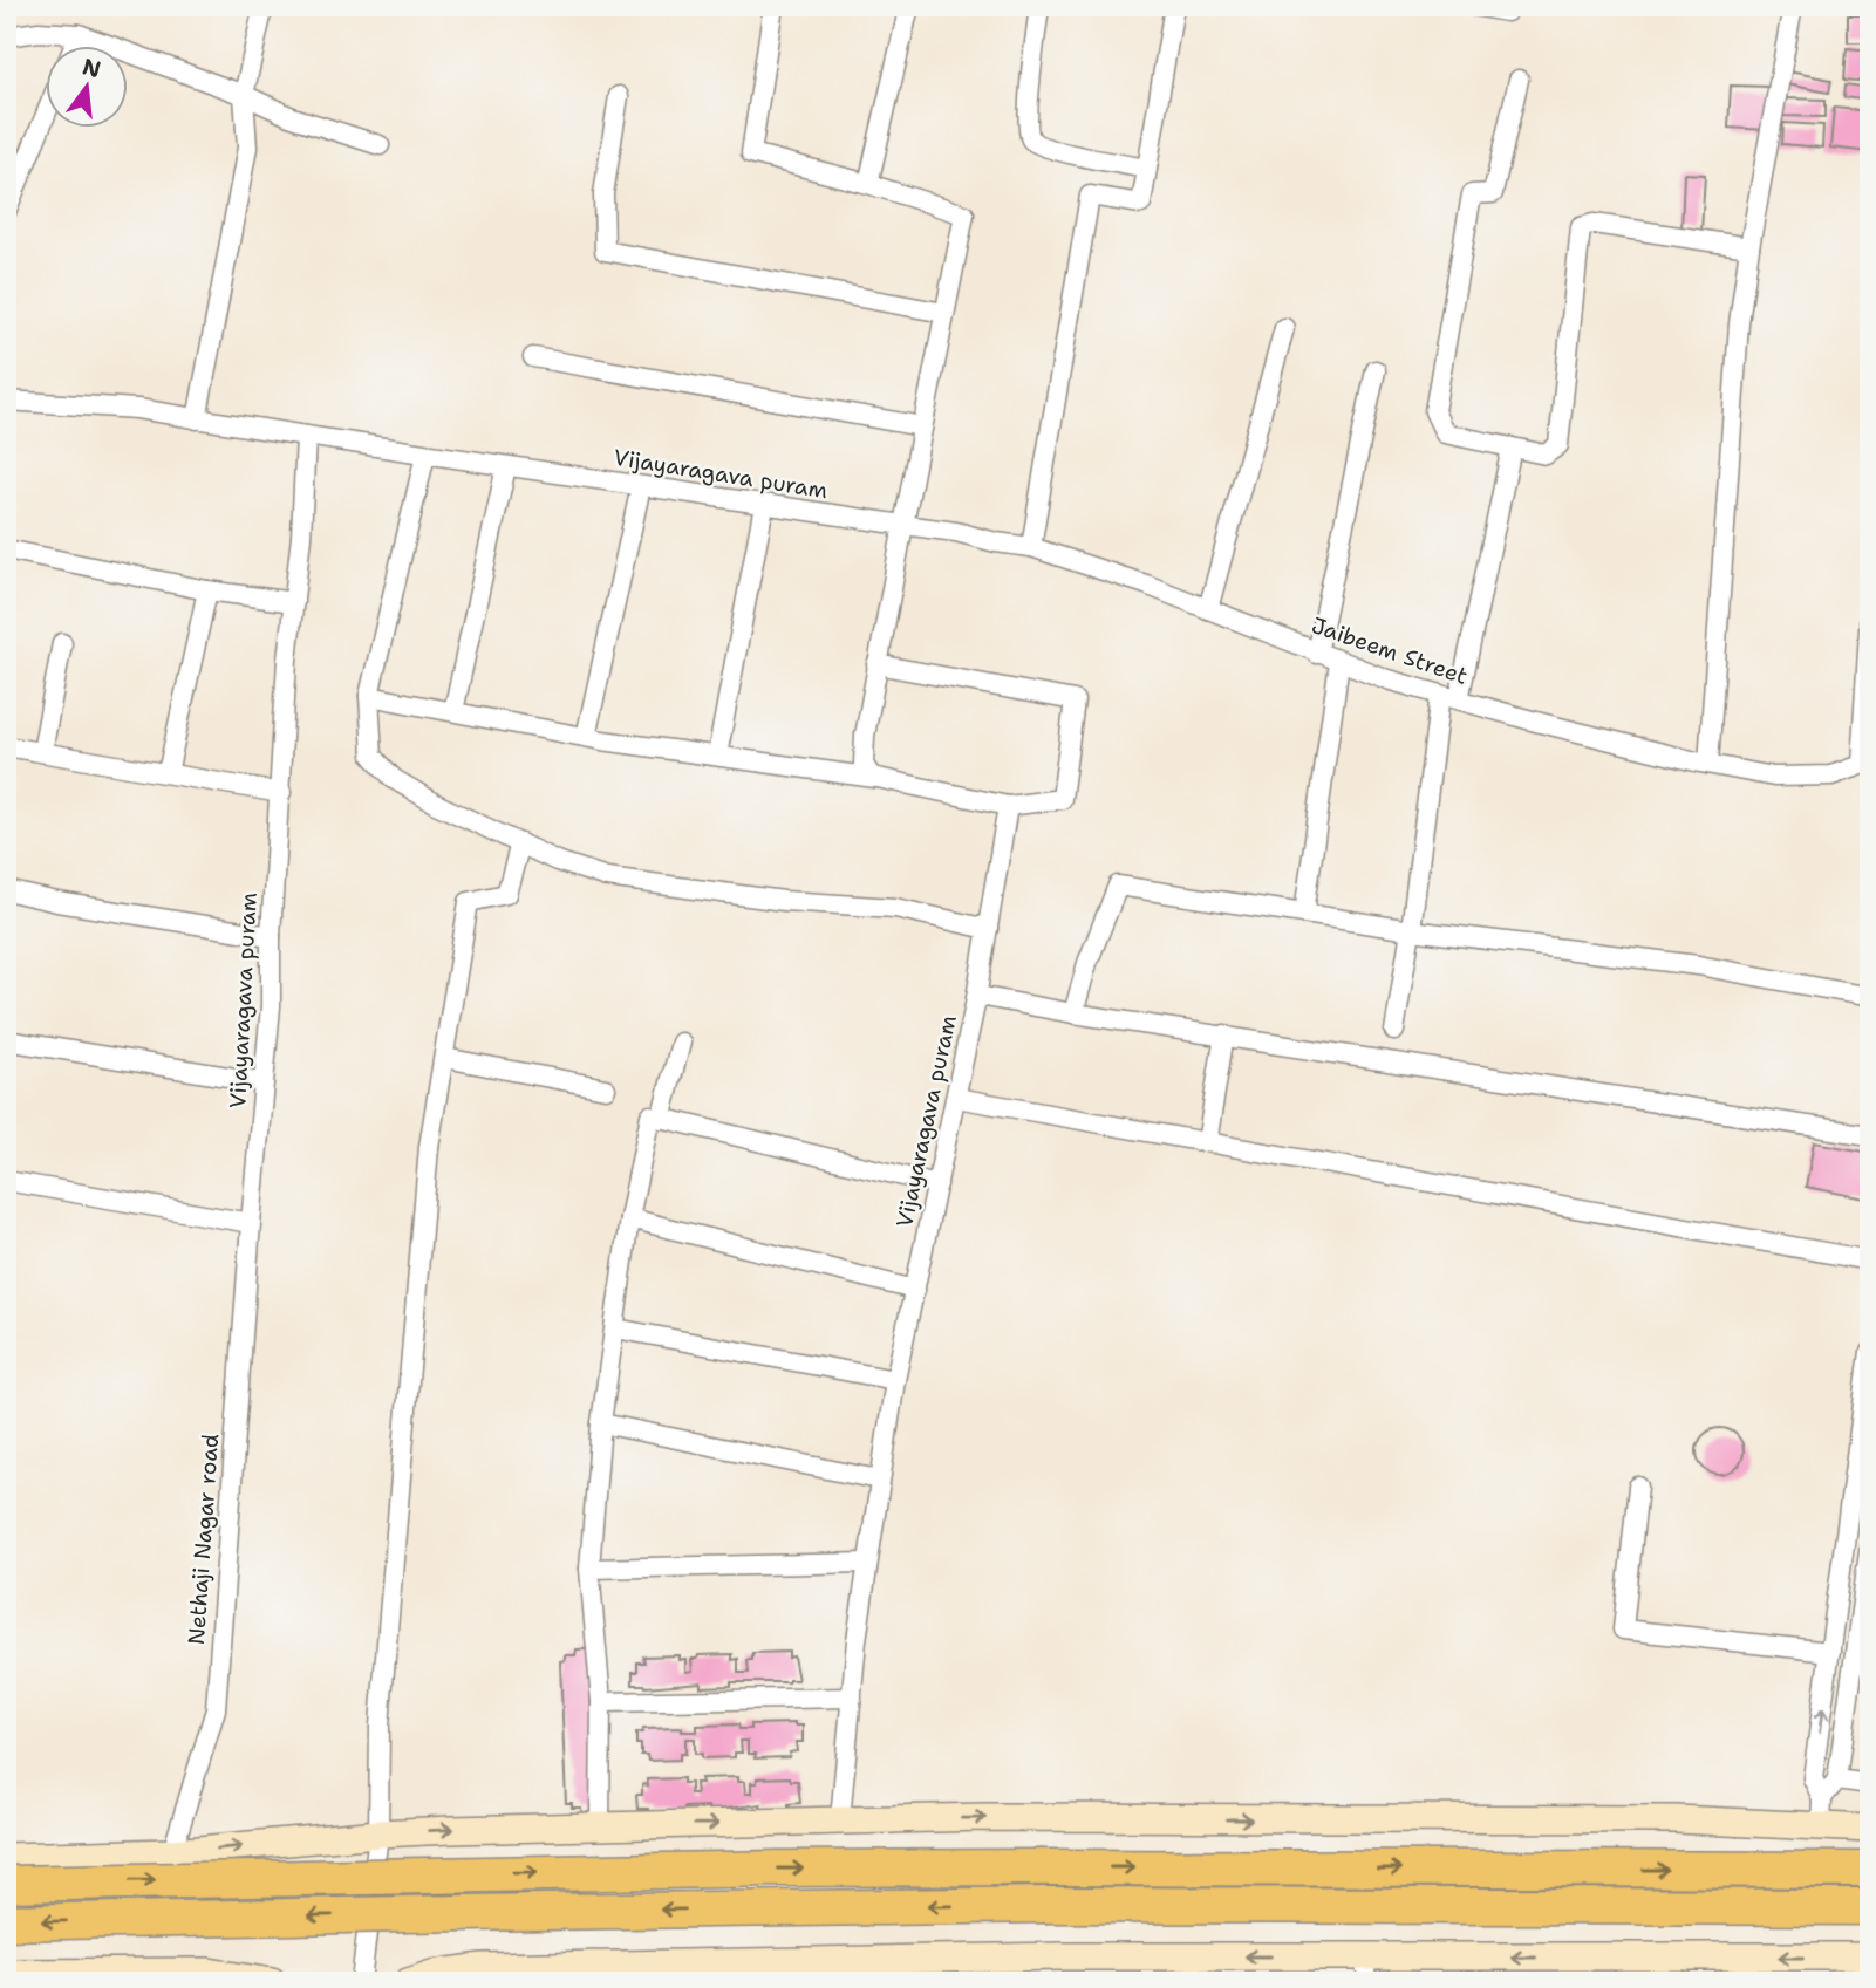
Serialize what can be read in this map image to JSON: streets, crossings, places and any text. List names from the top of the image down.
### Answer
{
  "streets": {
    "street": ["Vijayaragava puram", "Jaibeem Street", "Nethaji Nagar road"]
  },
  "crossings": [
    ["Vijayaragava puram", "Jaibeem Street"],
    ["Vijayaragava puram", "Nethaji Nagar road"]
  ],
  "north": "top"
}
